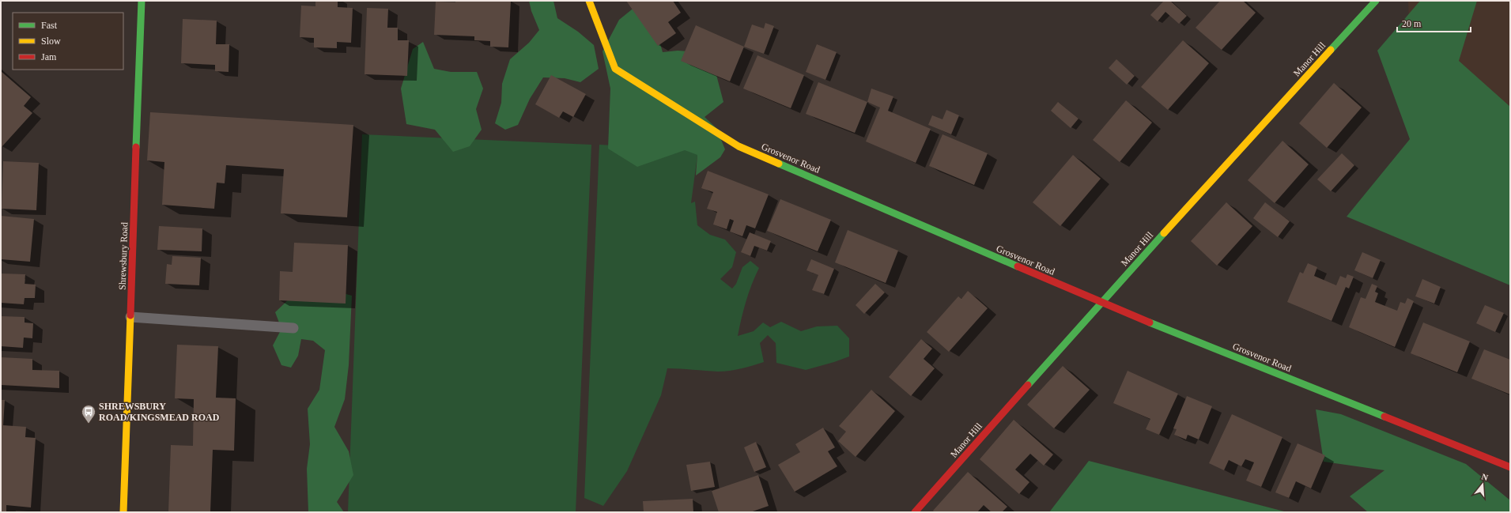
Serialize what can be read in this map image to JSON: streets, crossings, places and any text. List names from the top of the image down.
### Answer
{
  "streets": {
    "street": ["Manor Hill", "Grosvenor Road", "Shrewsbury Road"]
  },
  "crossings": [
    ["Manor Hill", "Grosvenor Road"]
  ],
  "places": {
    "bus stop": ["SHREWSBURY ROAD/KINGSMEAD ROAD"]
  },
  "legend": ["Fast", "Slow", "Jam"],
  "scale_bar": "20 m",
  "north": "top"
}
